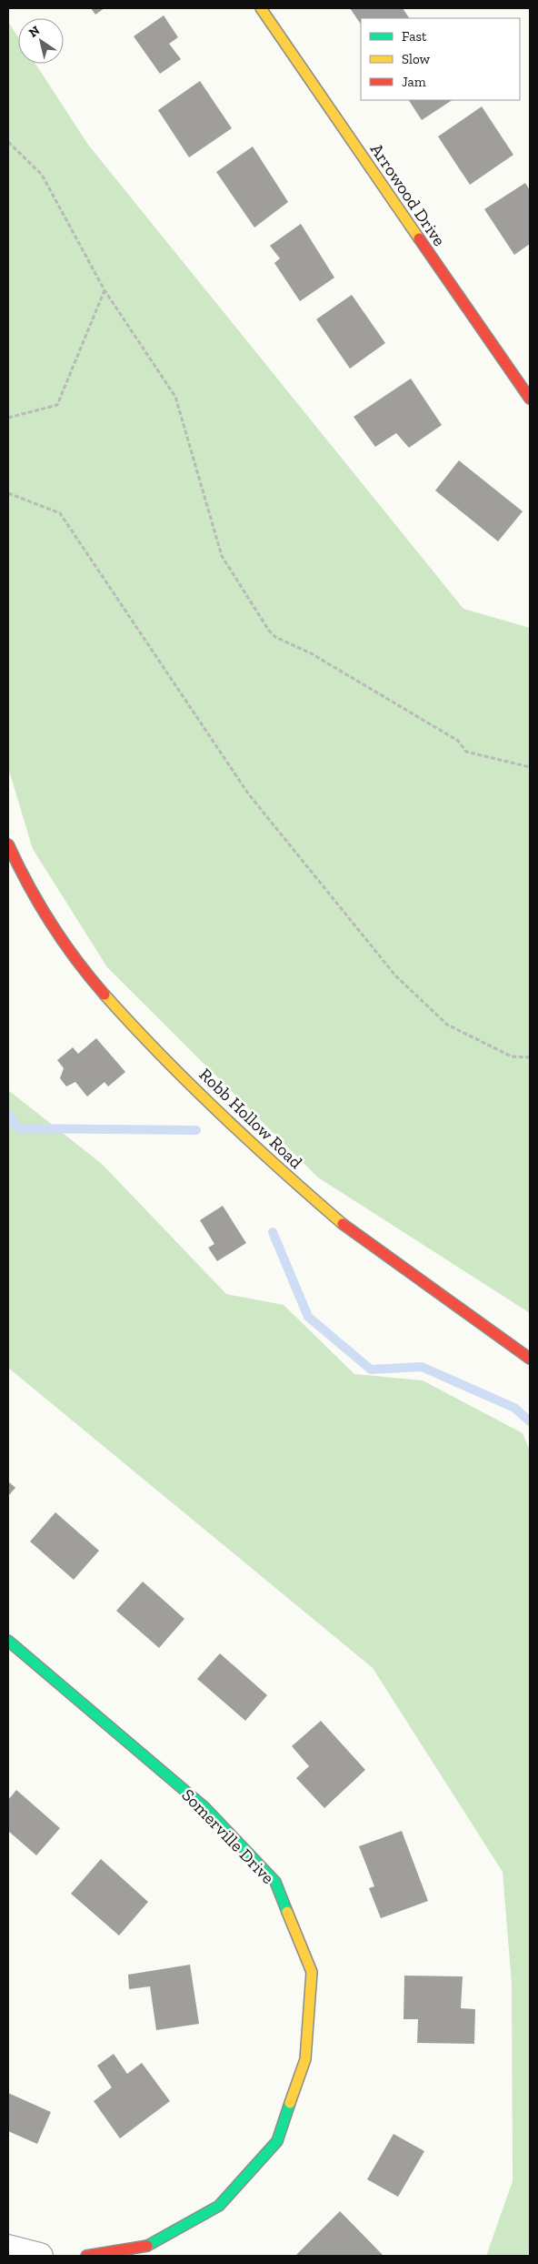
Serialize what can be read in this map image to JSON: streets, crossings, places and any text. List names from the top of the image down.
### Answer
{
  "streets": {
    "street": ["Arrowood Drive", "Robb Hollow Road", "Somerville Drive"]
  },
  "legend": ["Fast", "Slow", "Jam"],
  "north": "top left"
}
